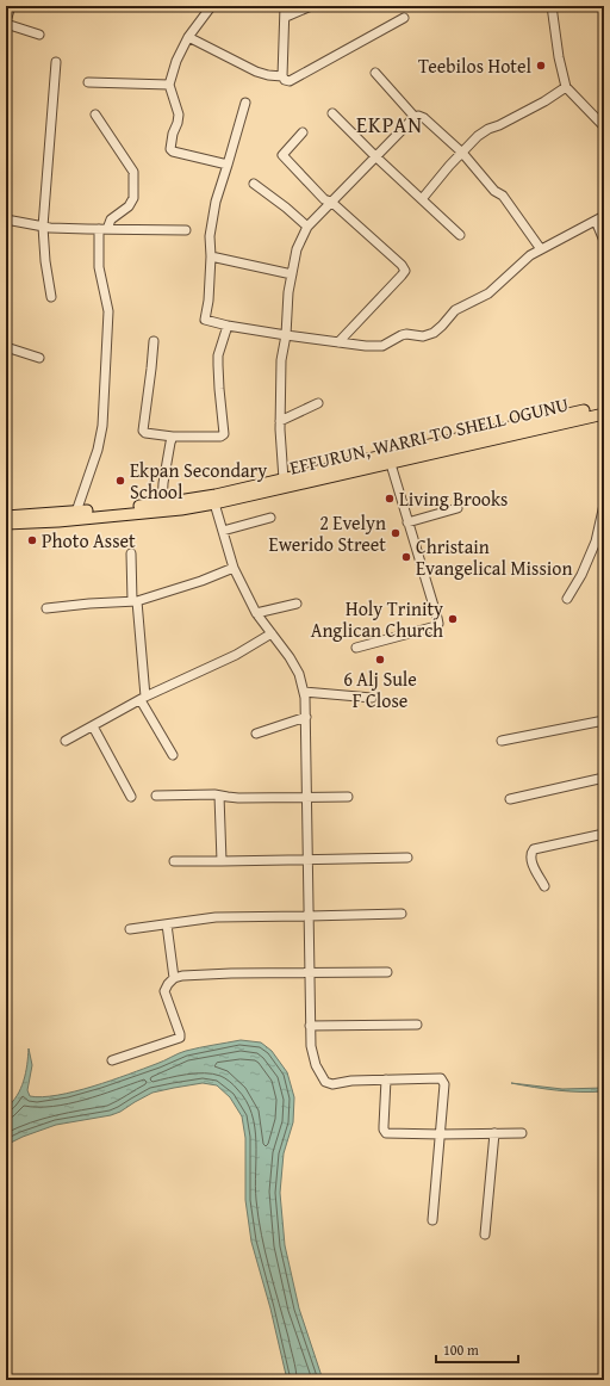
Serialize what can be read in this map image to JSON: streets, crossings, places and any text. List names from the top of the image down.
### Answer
{
  "streets": {
    "main road": ["EFFURUN, WARRI TO SHELL OGUNU"]
  },
  "districts": ["EKPAN"],
  "places": [
    "Teebilos Hotel",
    "Ekpan Secondary School",
    "Living Brooks",
    "2 Evelyn Ewerido Street",
    "Photo Asset",
    "Christain Evangelical Mission",
    "Holy Trinity Anglican Church",
    "6 Alj Sule F Close"
  ],
  "scale_bar": "100 m"
}
